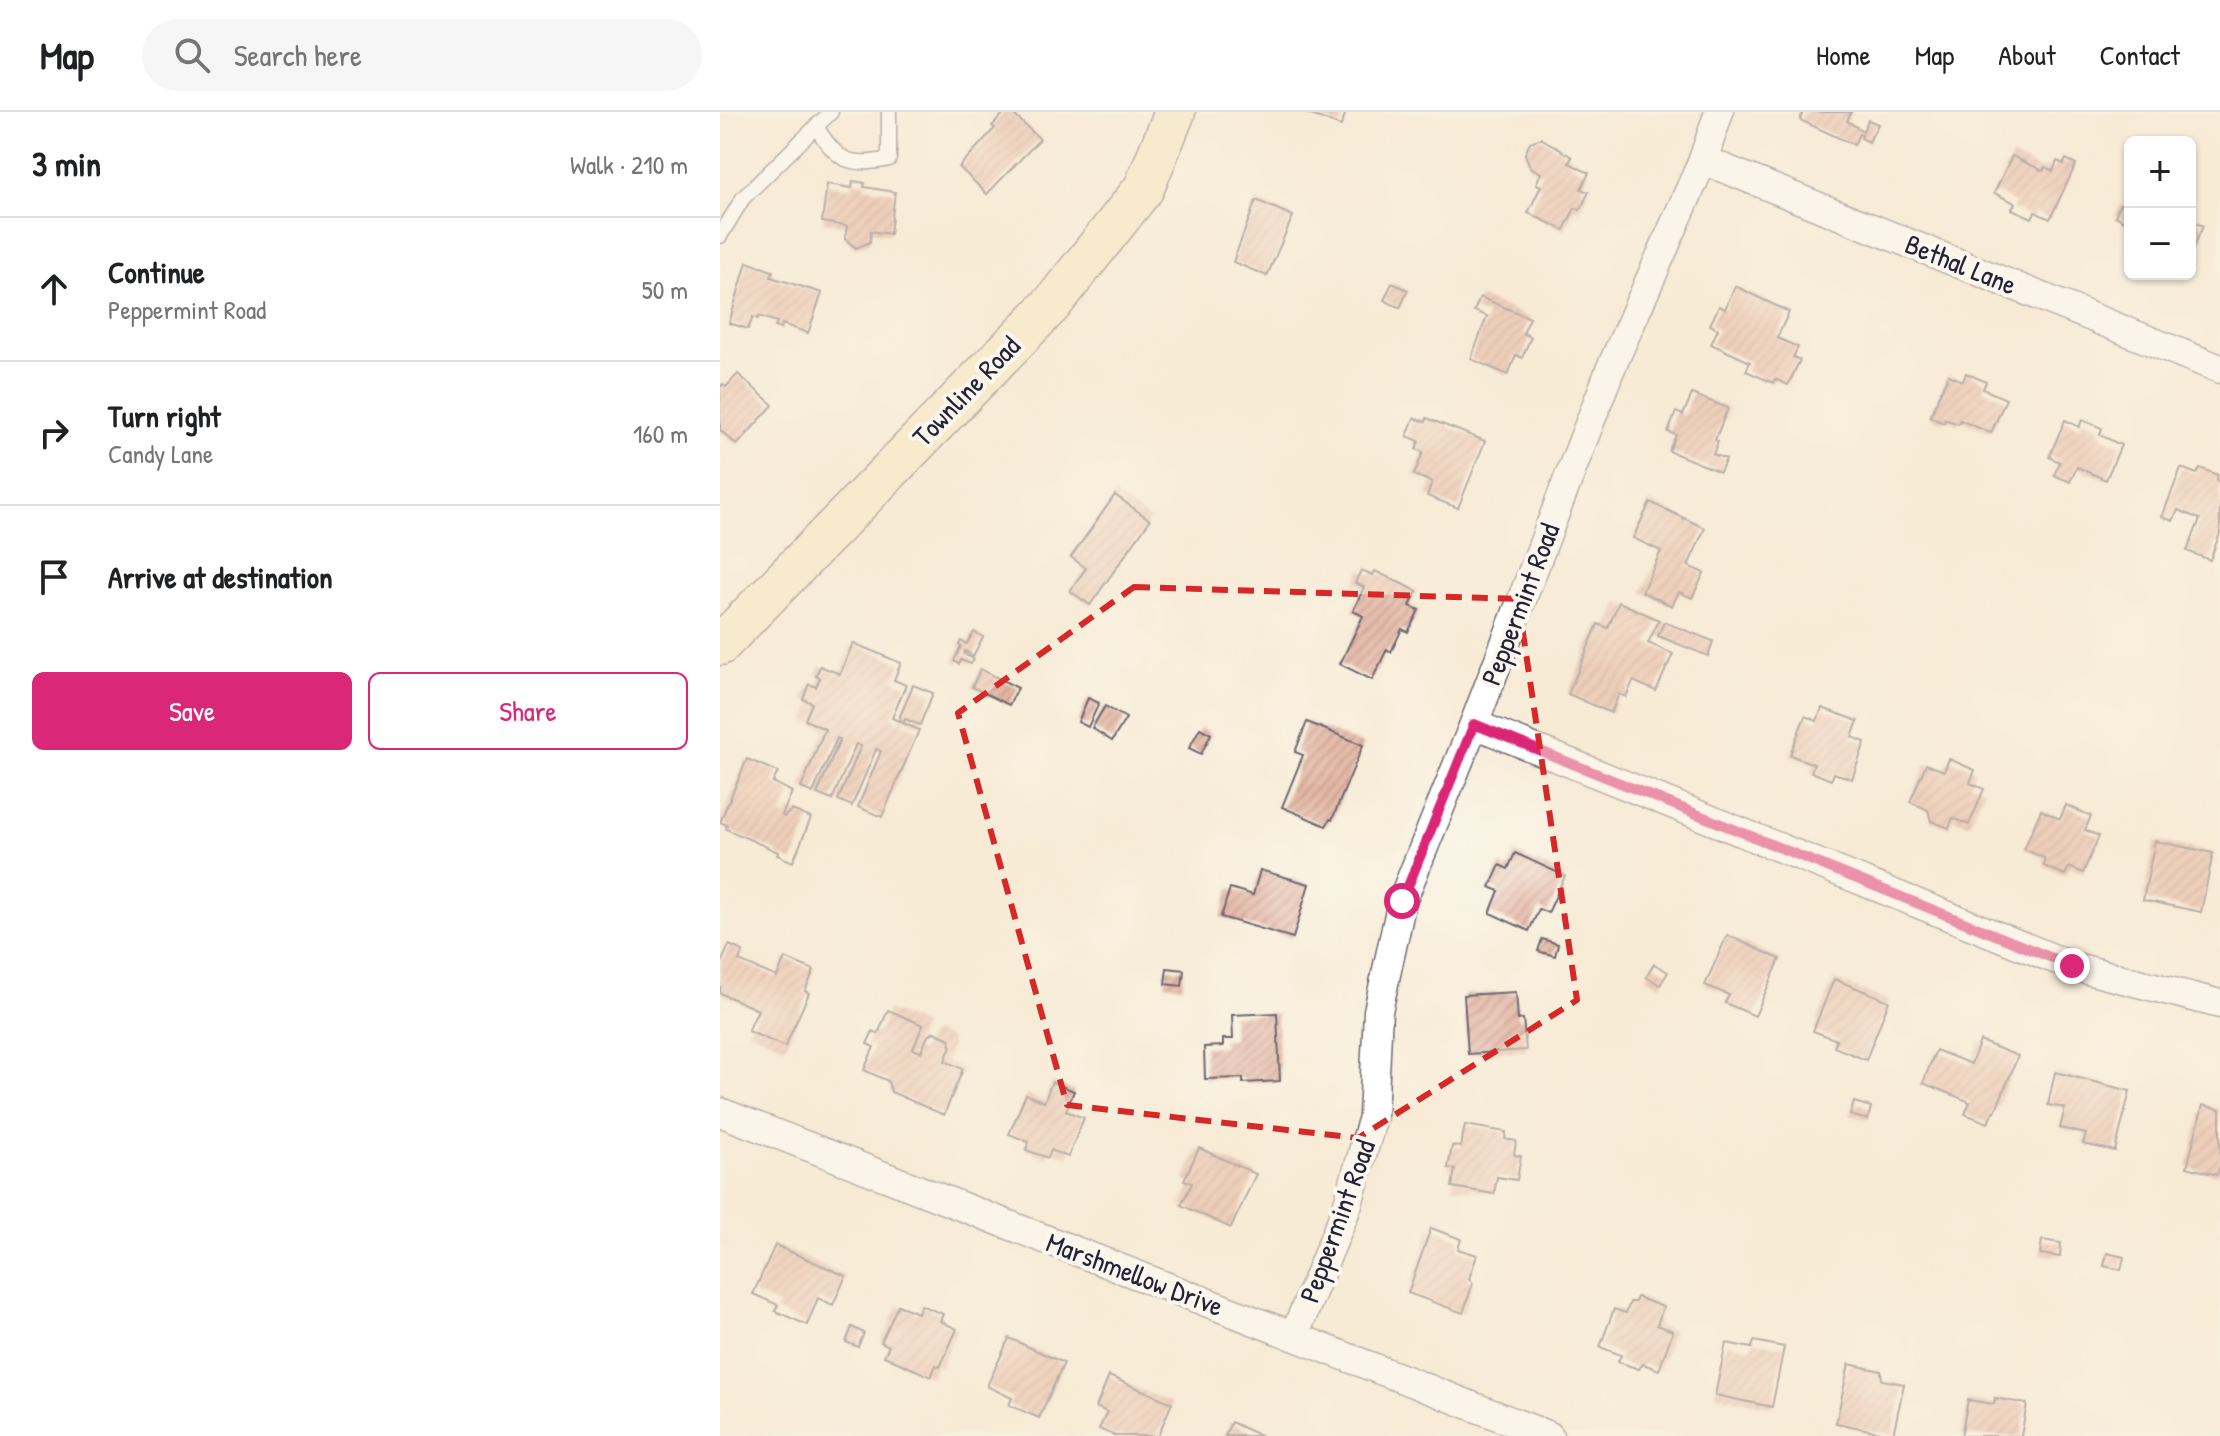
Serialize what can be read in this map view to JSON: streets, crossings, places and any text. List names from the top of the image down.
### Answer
{
  "streets": {
    "main road": ["Townline Road"],
    "street": ["Bethal Lane", "Peppermint Road", "Marshmellow Drive"]
  },
  "crossings": [
    ["Bethal Lane", "Peppermint Road"],
    ["Peppermint Road", "Marshmellow Drive"]
  ],
  "page": {
    "header": "Map",
    "search": "Search here",
    "nav": [
      "Home",
      "Map",
      "About",
      "Contact"
    ],
    "heading": ["3 min", "Walk · 210 m"],
    "map_buttons": ["+", "−"],
    "list": [
      ["Continue", "Peppermint Road", "50 m"],
      ["Turn right", "Candy Lane", "160 m"],
      "Arrive at destination"
    ],
    "buttons": ["Save", "Share"]
  }
}
